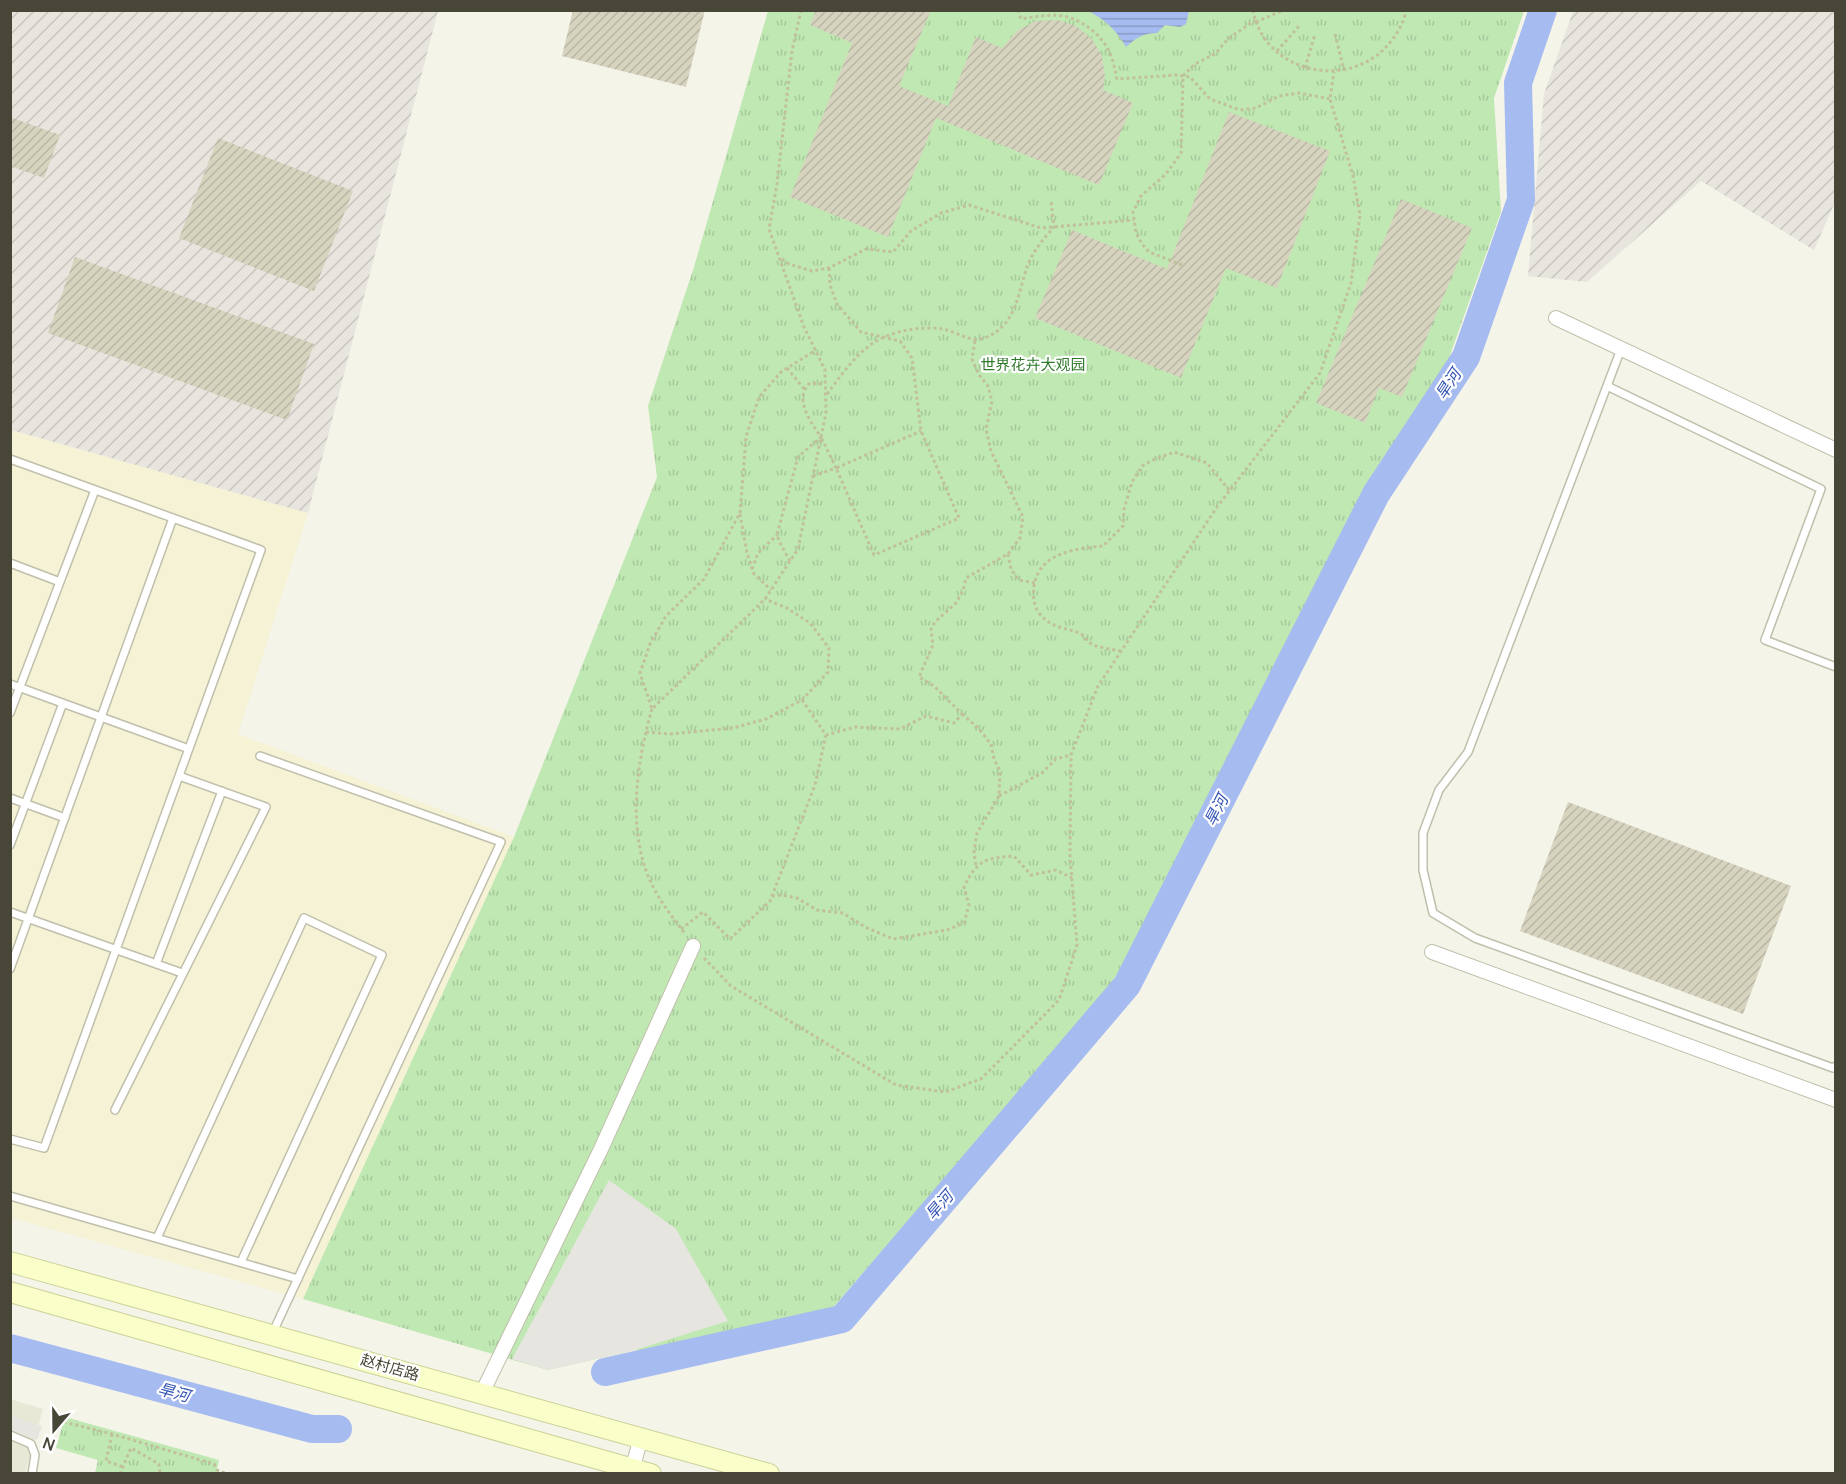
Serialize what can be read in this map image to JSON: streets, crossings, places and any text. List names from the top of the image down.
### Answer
{
  "streets": {
    "main road": ["赵村店路"]
  },
  "water": ["旱河"],
  "parks": ["世界花卉大观园"],
  "north": "bottom"
}
